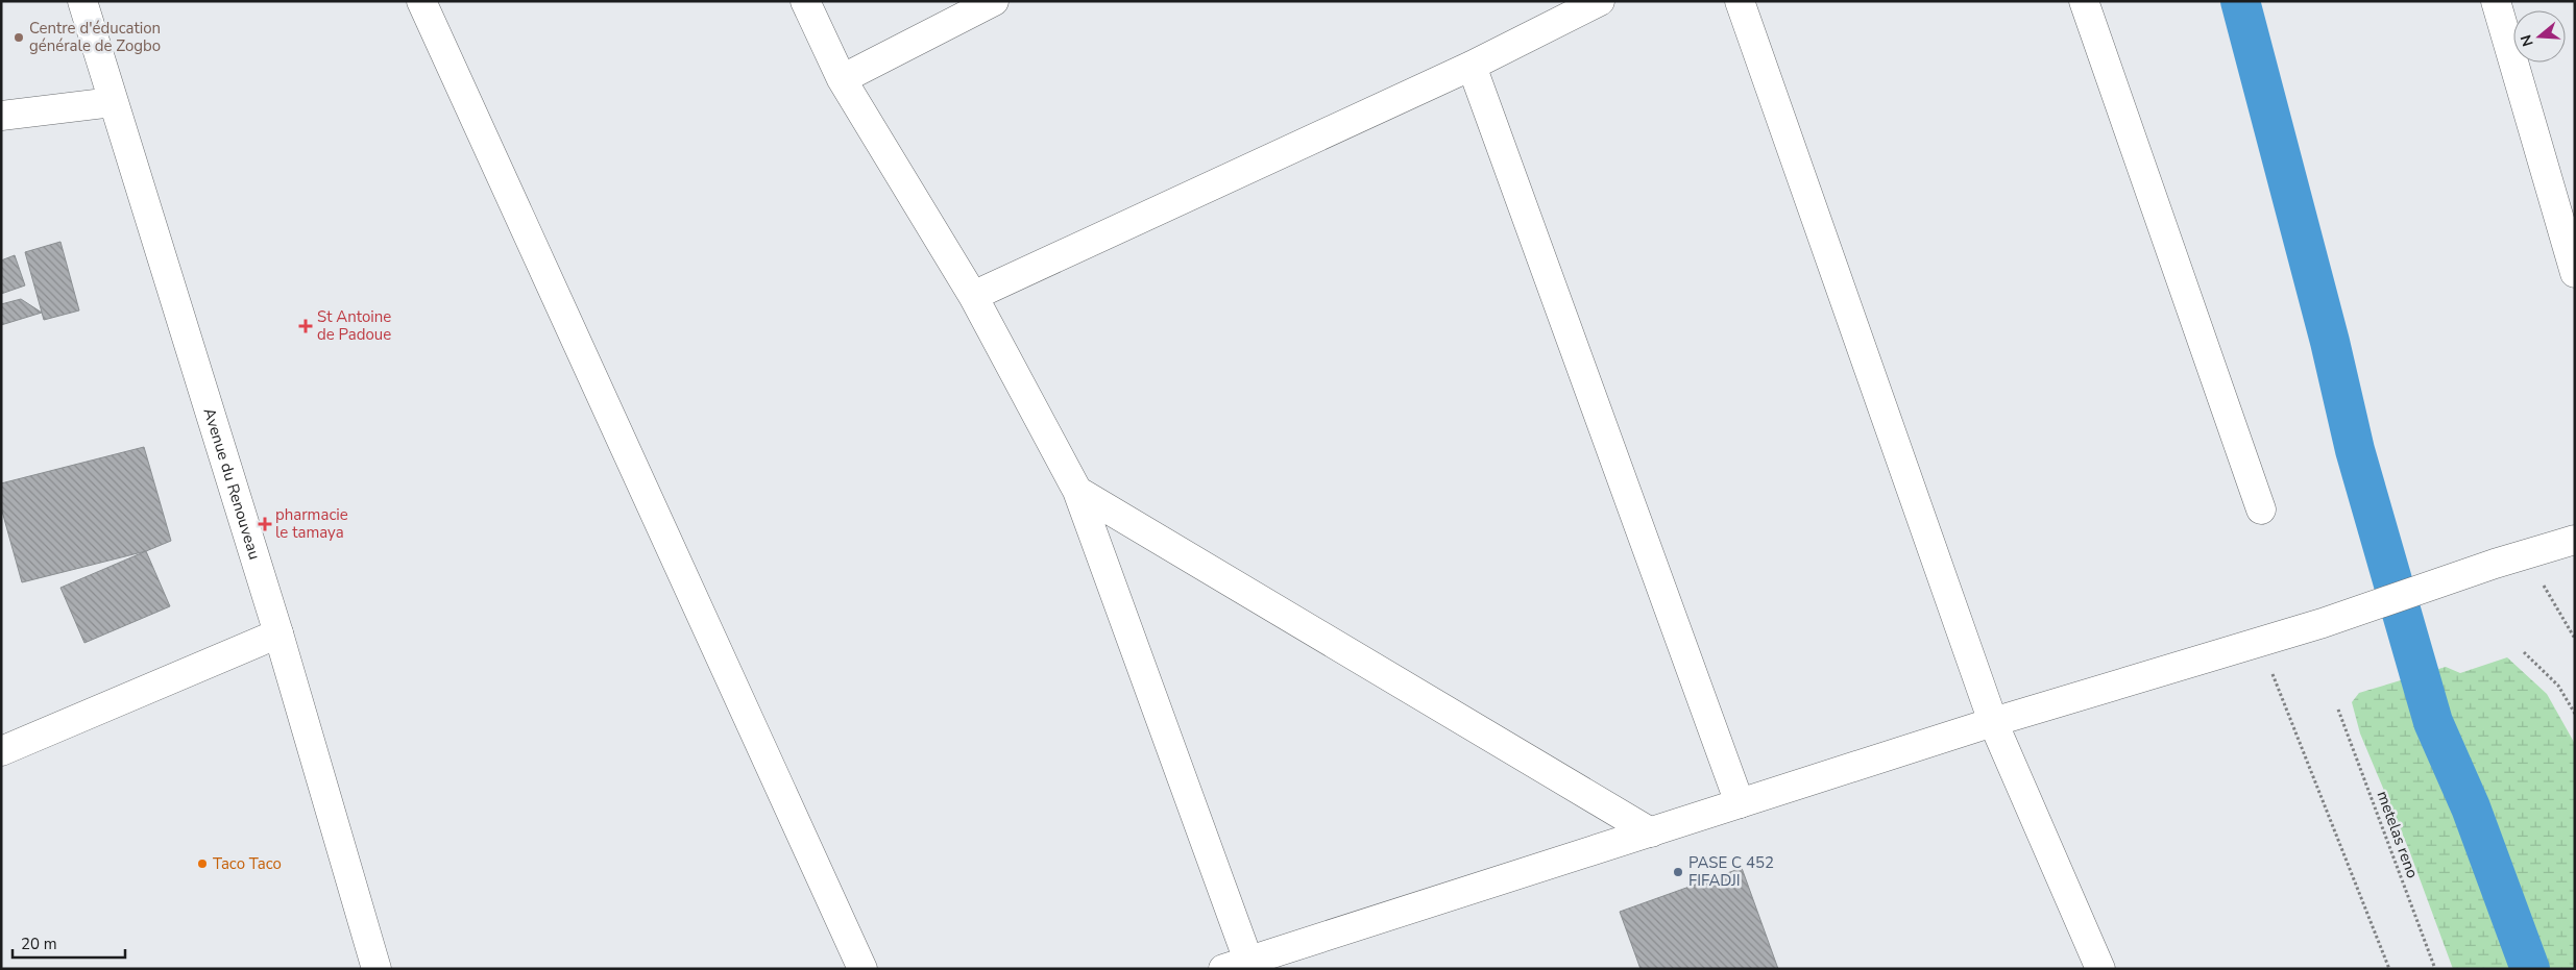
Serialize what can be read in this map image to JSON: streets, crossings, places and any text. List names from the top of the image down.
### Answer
{
  "streets": {
    "street": ["Avenue du Renouveau"],
    "path": ["metelas reno"]
  },
  "places": {
    "other": ["Centre d'éducation générale de Zogbo", "Taco Taco", "PASE C 452 FIFADJI"],
    "health": ["St Antoine de Padoue", "pharmacie le tamaya"]
  },
  "scale_bar": "20 m",
  "north": "left"
}
